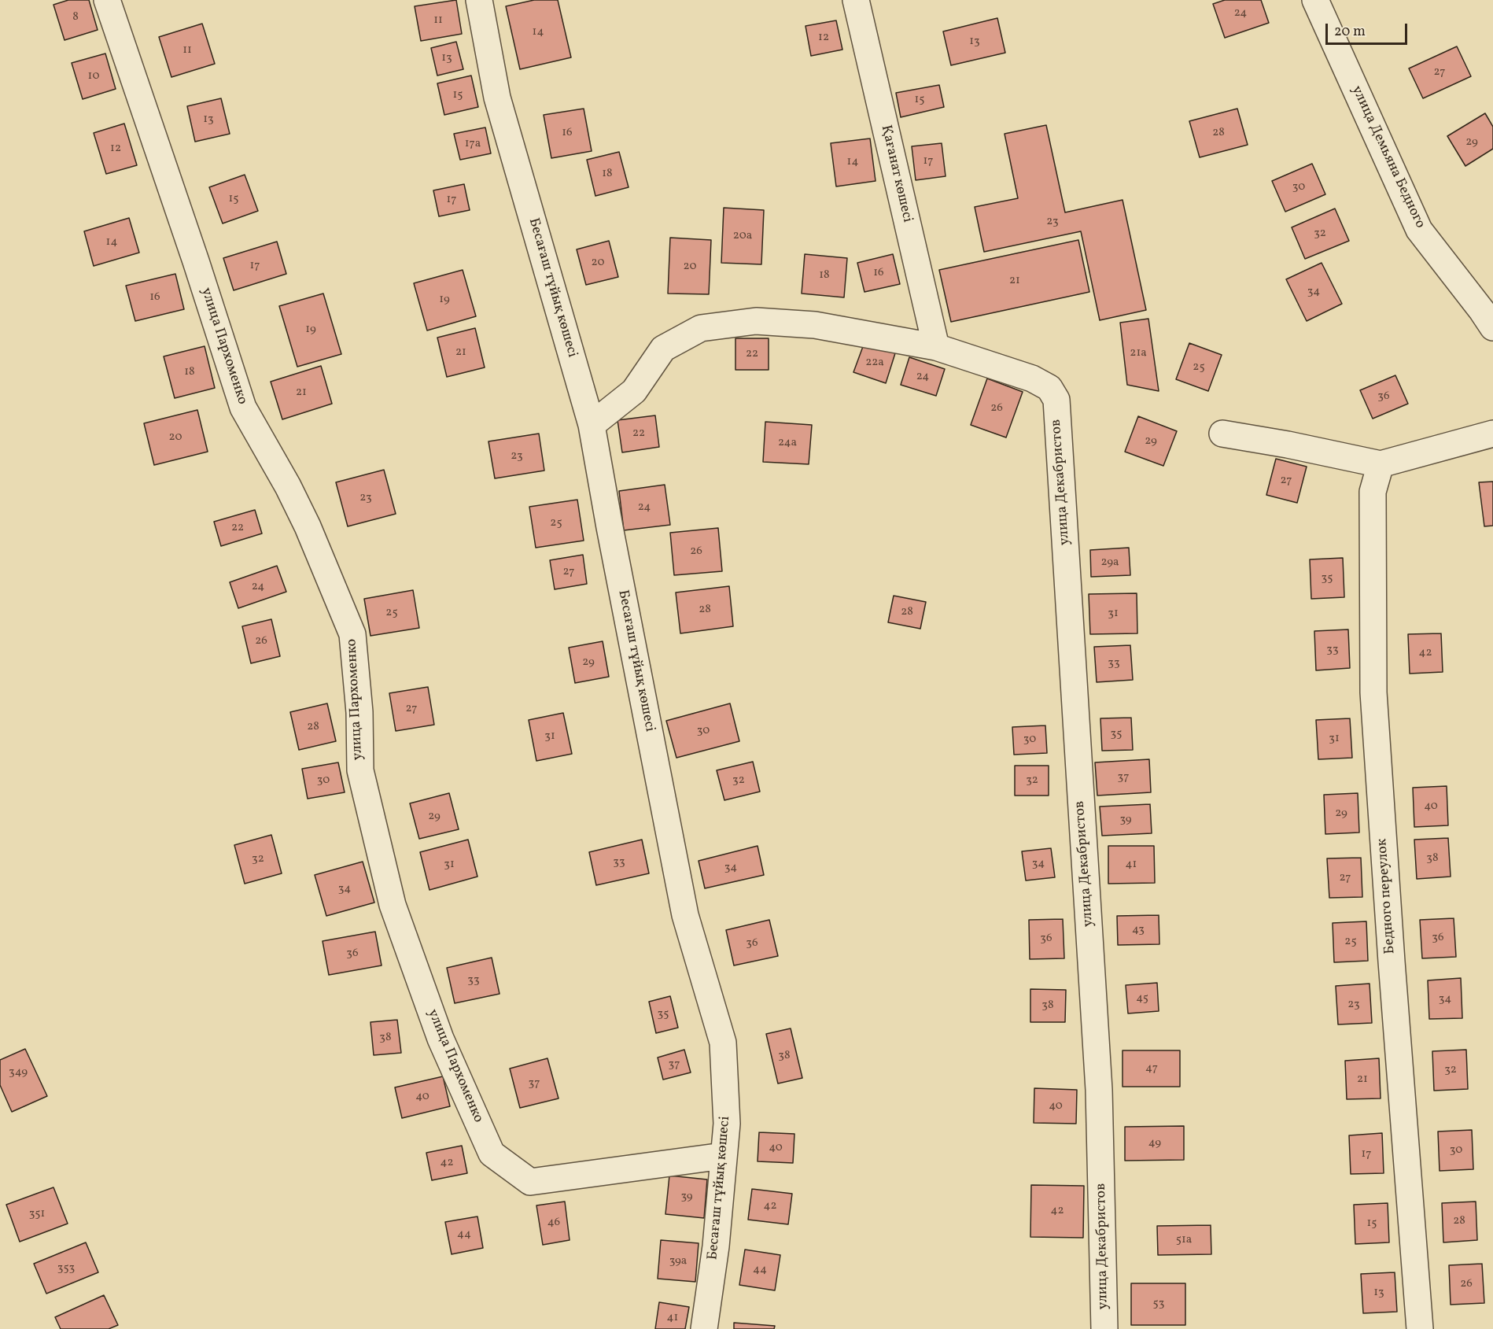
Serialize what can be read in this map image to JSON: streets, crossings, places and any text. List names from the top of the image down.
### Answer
{
  "streets": {
    "street": [
      "улица Демьяна Бедного",
      "Қағанат көшесі",
      "Бесағаш тұйық көшесі",
      "улица Пархоменко",
      "улица Декабристов",
      "Бедного переулок"
    ]
  },
  "crossings": [
    ["Қағанат көшесі", "улица Декабристов"],
    ["Бесағаш тұйық көшесі", "улица Пархоменко"]
  ],
  "house_numbers": [
    "24",
    "8",
    "11",
    "14",
    "12",
    "13",
    "11",
    "13",
    "27",
    "10",
    "15",
    "15",
    "13",
    "16",
    "28",
    "29",
    "17а",
    "12",
    "17",
    "14",
    "18",
    "30",
    "15",
    "17",
    "23",
    "32",
    "20а",
    "14",
    "20",
    "17",
    "20",
    "16",
    "18",
    "21",
    "34",
    "16",
    "19",
    "19",
    "21",
    "21а",
    "22",
    "22а",
    "25",
    "18",
    "24",
    "21",
    "36",
    "26",
    "22",
    "20",
    "29",
    "24а",
    "23",
    "27",
    "23",
    "24",
    "25",
    "22",
    "26",
    "29а",
    "27",
    "35",
    "24",
    "28",
    "28",
    "25",
    "31",
    "26",
    "33",
    "42",
    "29",
    "33",
    "27",
    "28",
    "30",
    "35",
    "31",
    "31",
    "30",
    "37",
    "30",
    "32",
    "32",
    "40",
    "29",
    "29",
    "39",
    "38",
    "32",
    "33",
    "34",
    "31",
    "41",
    "34",
    "27",
    "34",
    "43",
    "36",
    "36",
    "25",
    "36",
    "36",
    "33",
    "45",
    "34",
    "23",
    "38",
    "35",
    "38",
    "38",
    "37",
    "47",
    "32",
    "349",
    "21",
    "37",
    "40",
    "40",
    "49",
    "40",
    "30",
    "17",
    "42",
    "39",
    "42",
    "42",
    "351",
    "28",
    "46",
    "15",
    "44",
    "51а",
    "39а",
    "353",
    "44",
    "26",
    "13",
    "53",
    "41"
  ],
  "scale_bar": "20 m"
}
